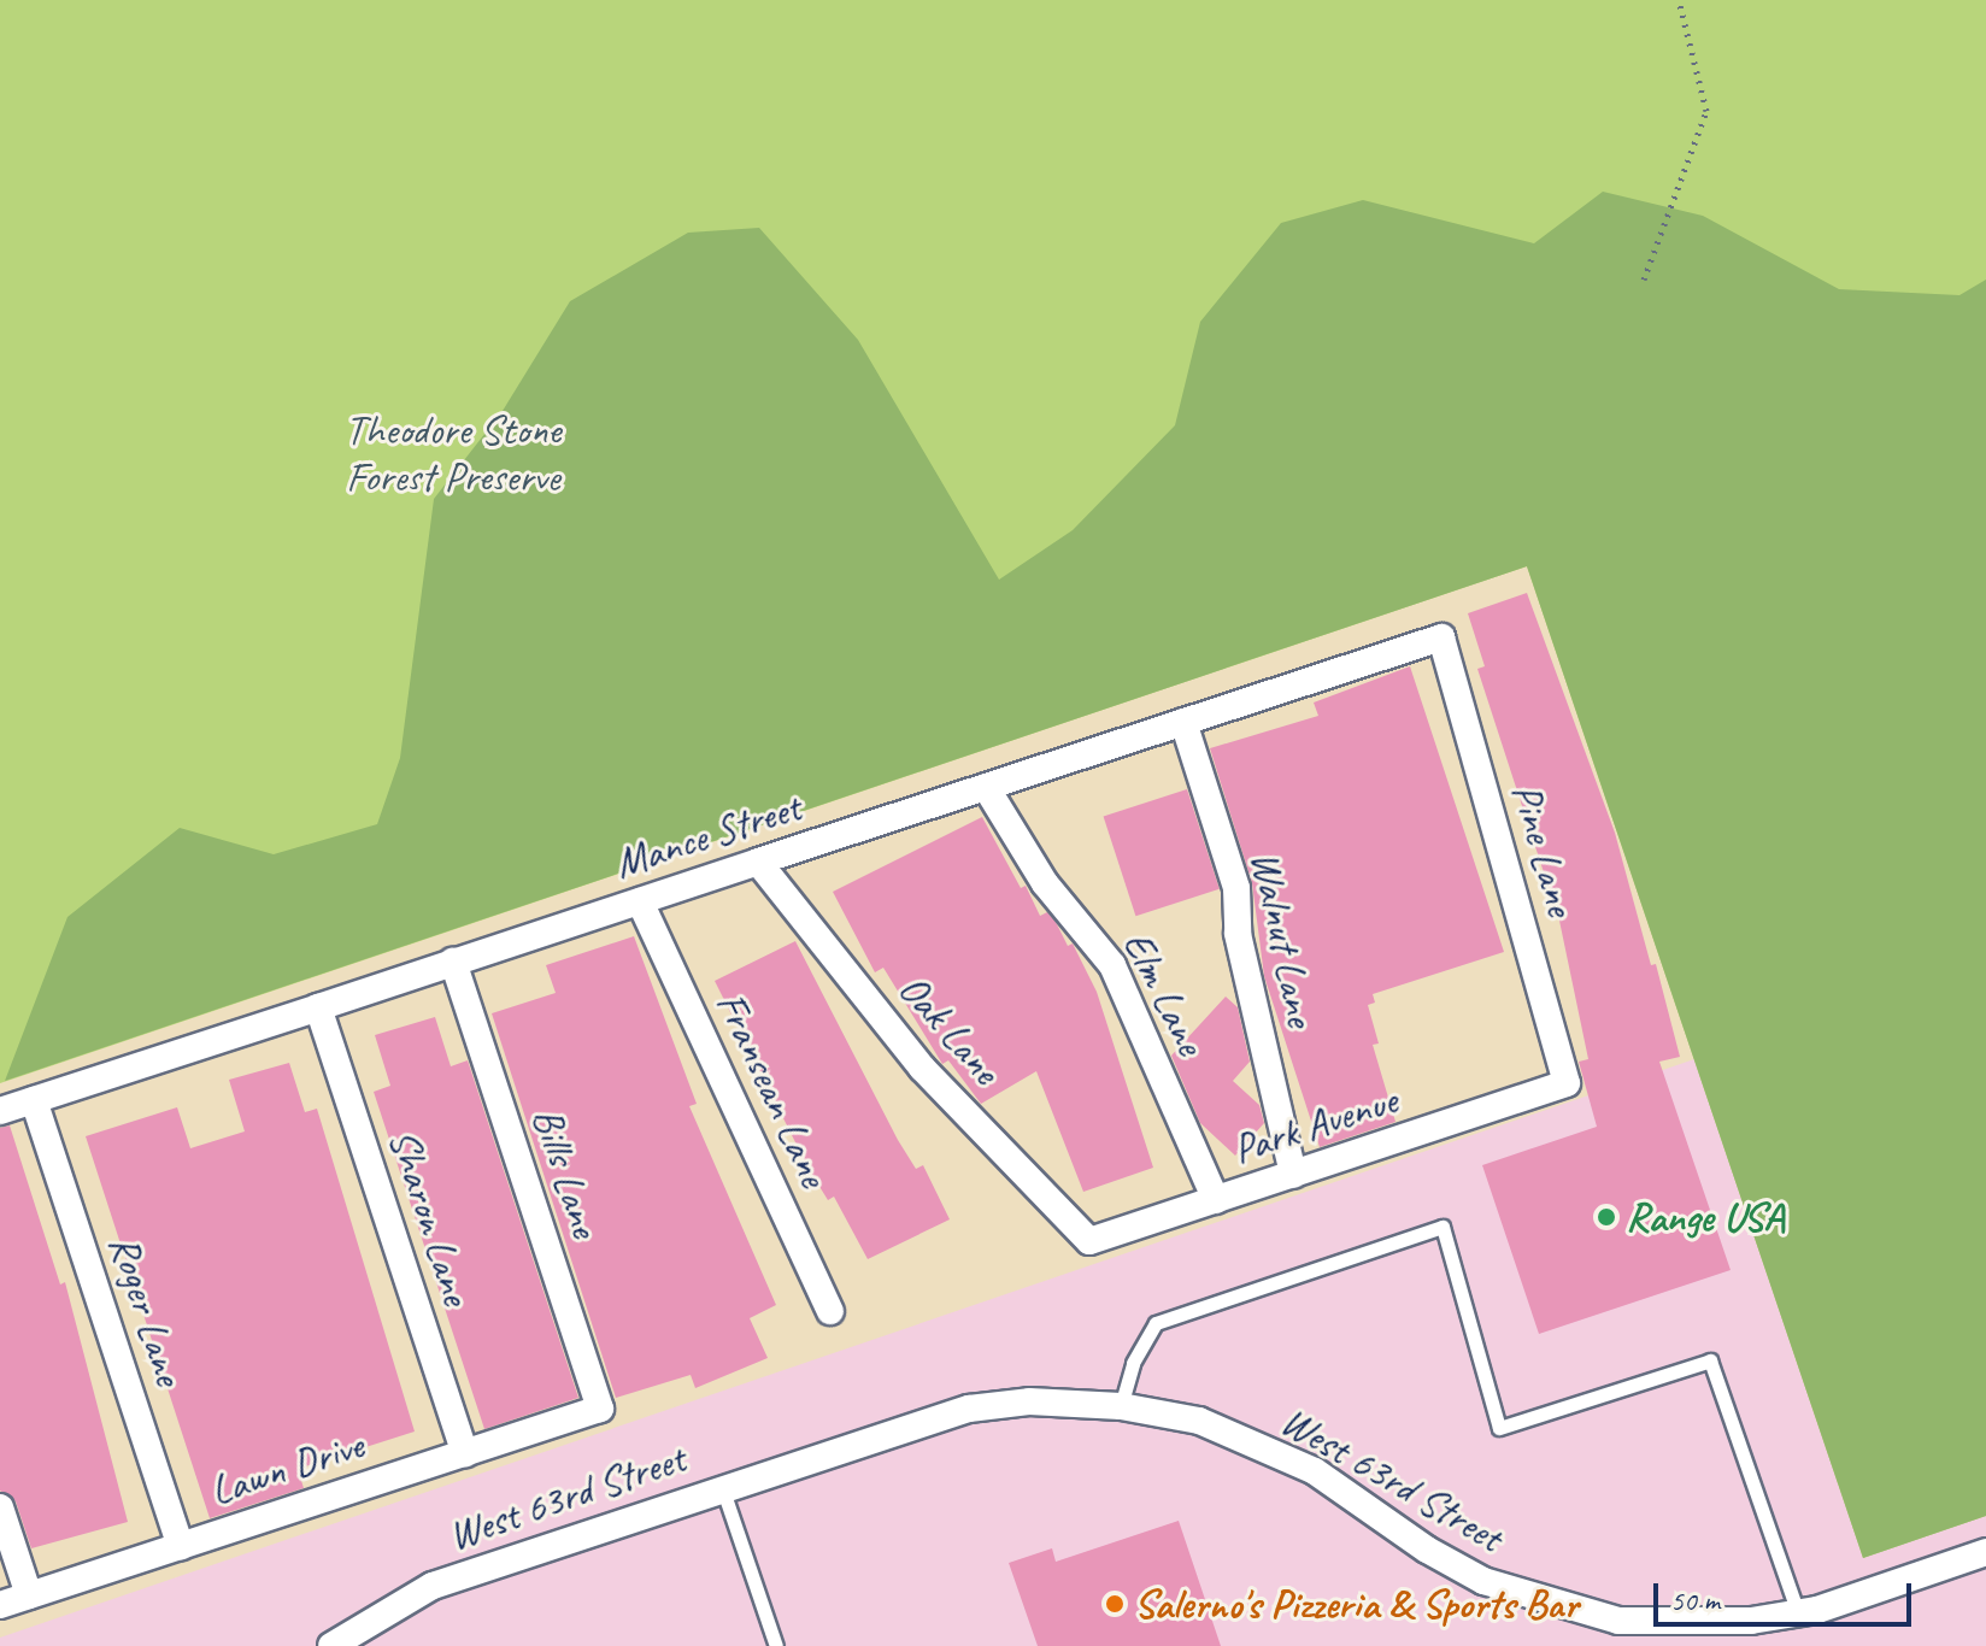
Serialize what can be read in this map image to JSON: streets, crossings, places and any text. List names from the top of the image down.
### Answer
{
  "streets": {
    "street": [
      "Mance Street",
      "Pine Lane",
      "Walnut Lane",
      "Elm Lane",
      "Oak Lane",
      "Fransean Lane",
      "Park Avenue",
      "Bills Lane",
      "Sharon Lane",
      "Roger Lane",
      "Lawn Drive",
      "West 63rd Street"
    ]
  },
  "crossings": [
    ["Mance Street", "Pine Lane"],
    ["Mance Street", "Walnut Lane"],
    ["Mance Street", "Elm Lane"],
    ["Mance Street", "Oak Lane"],
    ["Mance Street", "Fransean Lane"],
    ["Mance Street", "Bills Lane"],
    ["Mance Street", "Sharon Lane"],
    ["Mance Street", "Roger Lane"],
    ["Pine Lane", "Park Avenue"],
    ["Walnut Lane", "Park Avenue"],
    ["Elm Lane", "Park Avenue"],
    ["Oak Lane", "Park Avenue"],
    ["Bills Lane", "Lawn Drive"],
    ["Sharon Lane", "Lawn Drive"],
    ["Roger Lane", "Lawn Drive"]
  ],
  "parks": ["Theodore Stone Forest Preserve"],
  "places": ["Range USA", "Salerno's Pizzeria & Sports Bar"],
  "scale_bar": "50 m"
}
